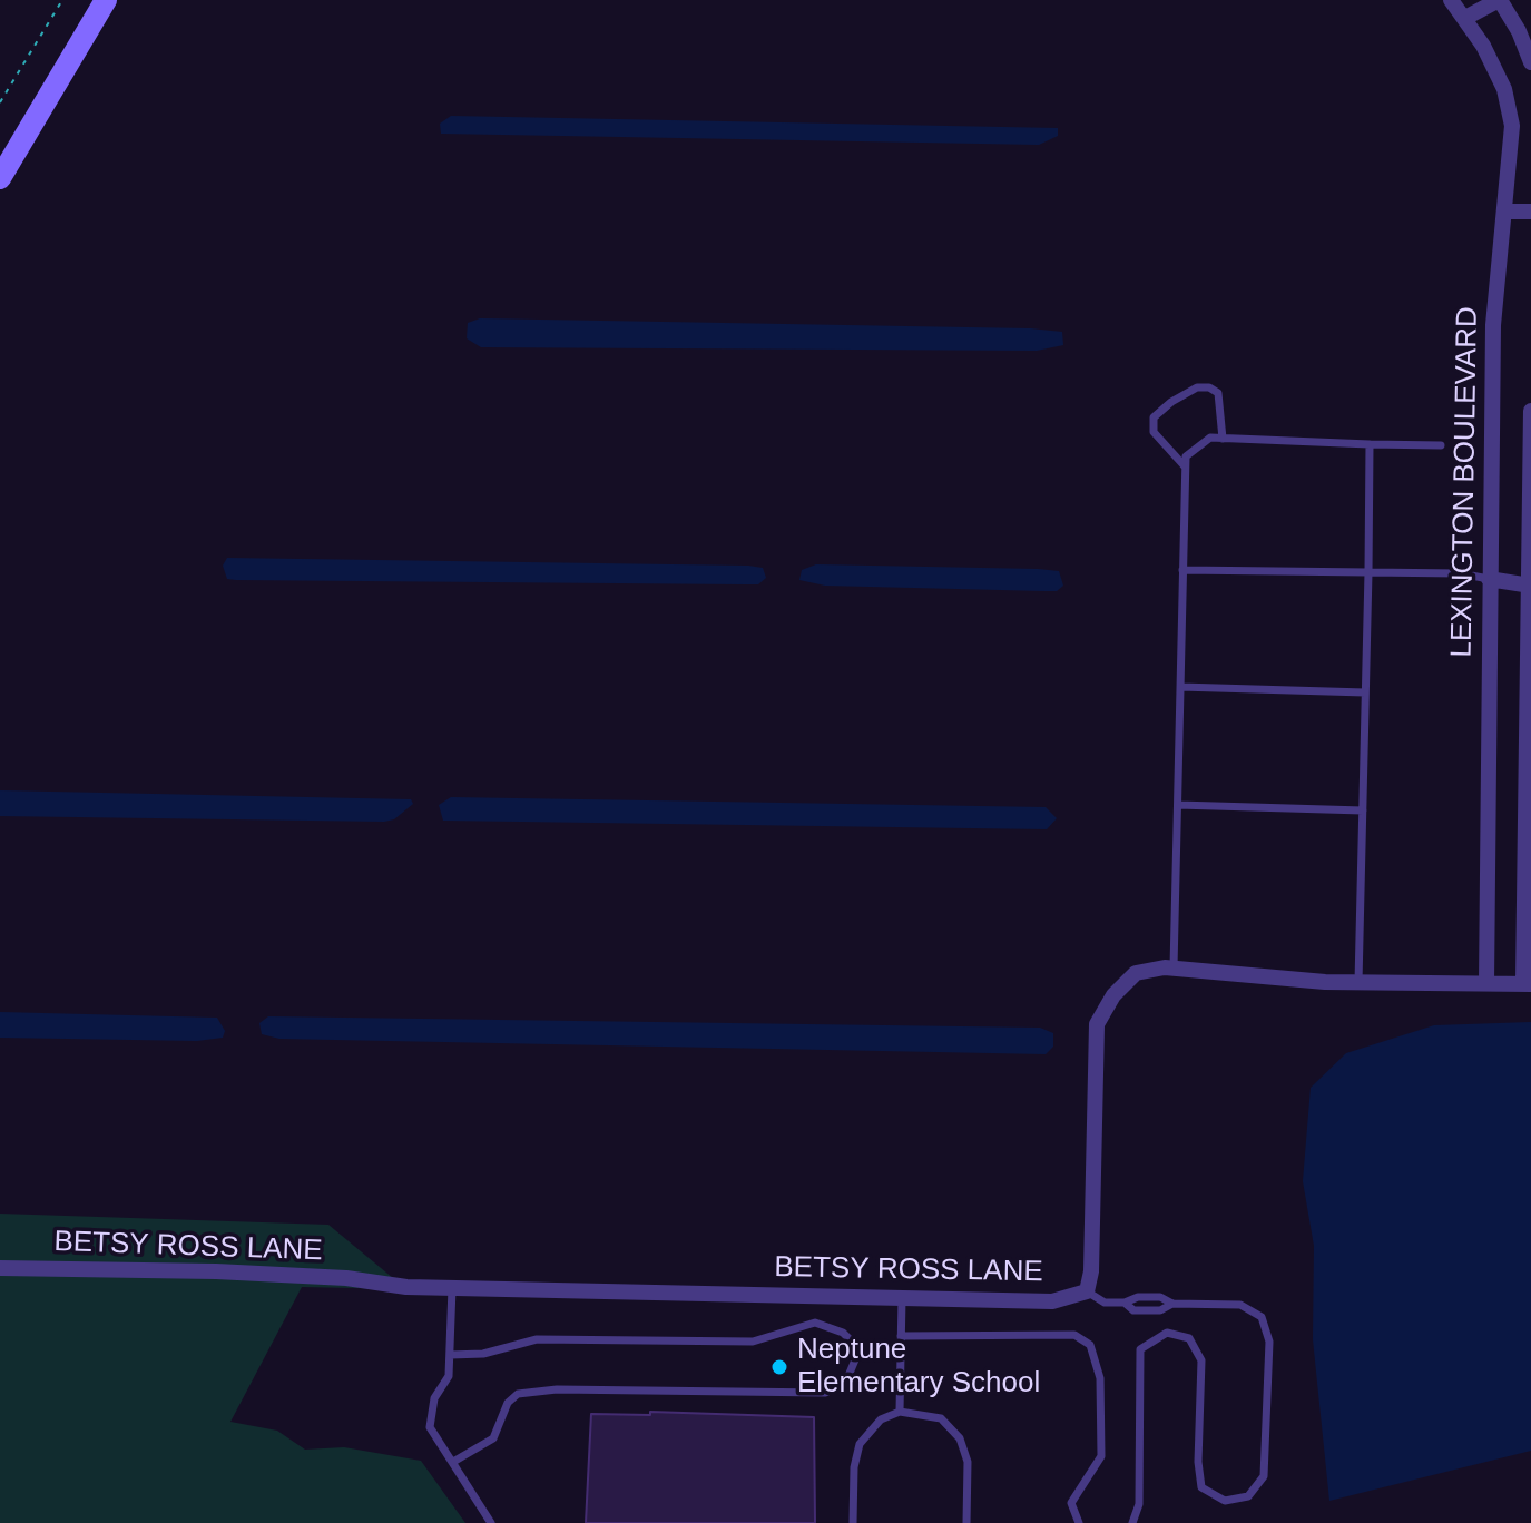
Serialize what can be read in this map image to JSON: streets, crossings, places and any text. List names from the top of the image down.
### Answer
{
  "streets": {
    "street": ["LEXINGTON BOULEVARD", "BETSY ROSS LANE"]
  },
  "places": ["Neptune Elementary School"]
}
